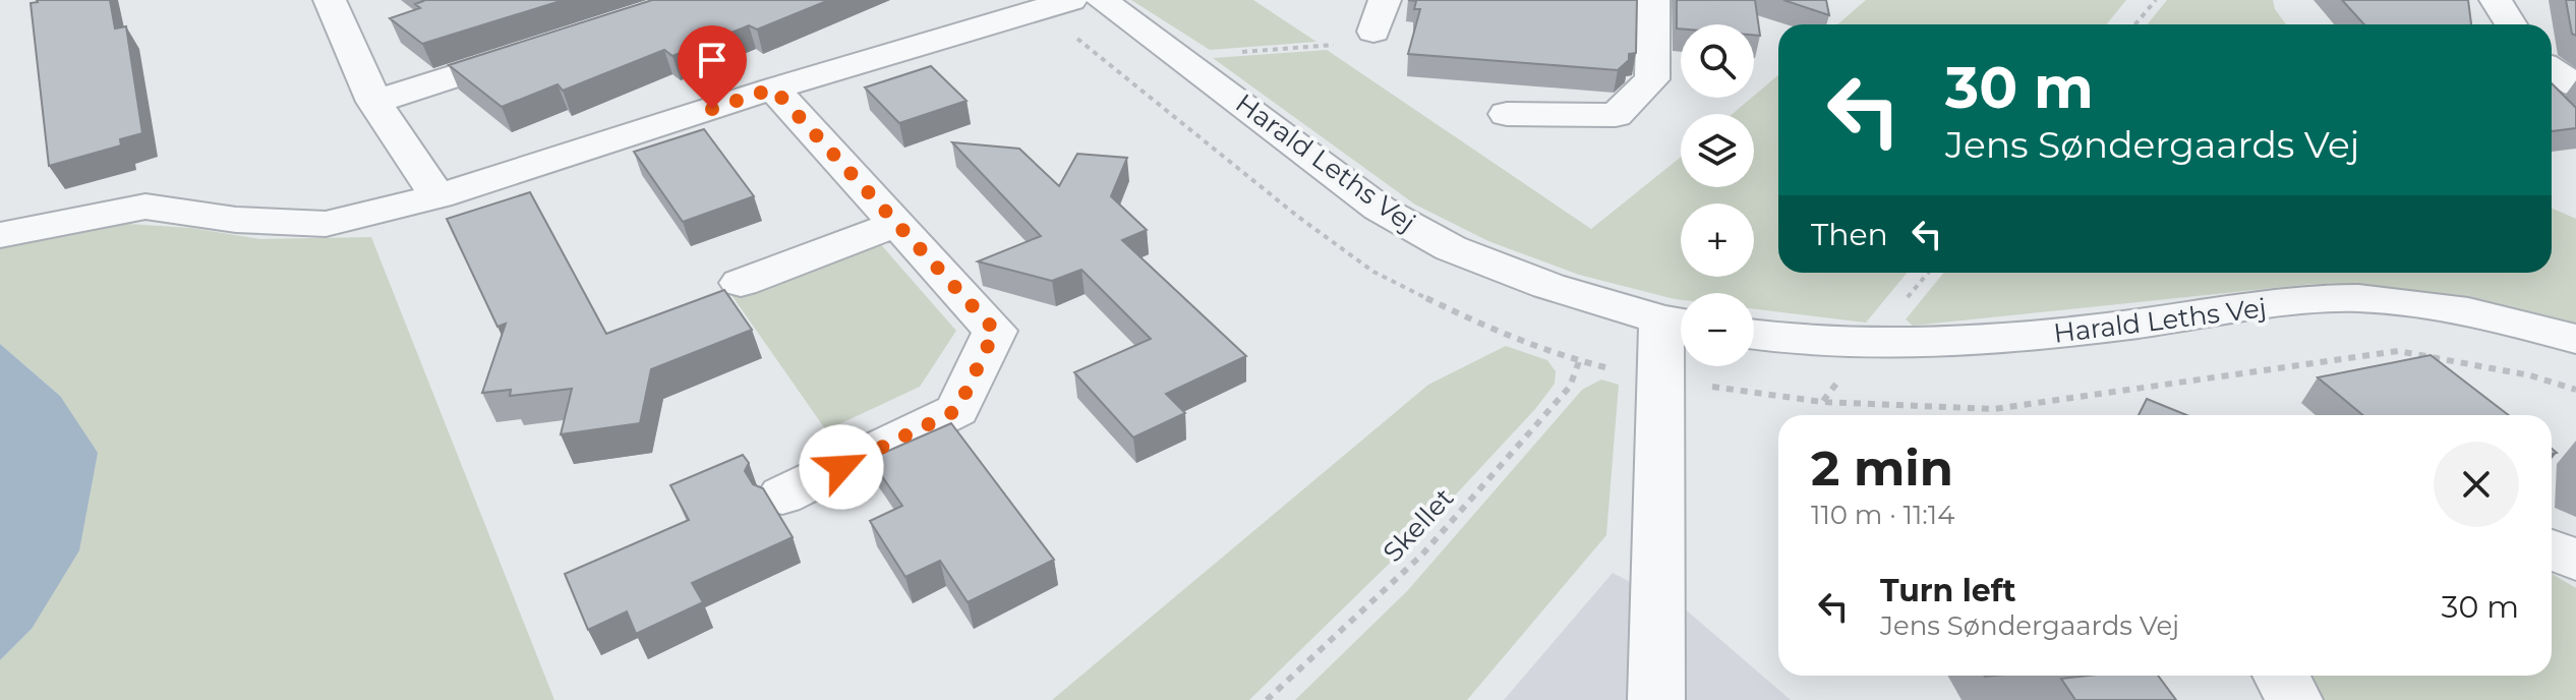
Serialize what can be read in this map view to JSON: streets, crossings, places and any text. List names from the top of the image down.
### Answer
{
  "streets": {
    "street": ["Harald Leths Vej"],
    "path": ["Skellet"]
  },
  "crossings": [
    ["Harald Leths Vej", "Skellet"]
  ],
  "page": {
    "map_buttons": ["+", "−"],
    "turn": ["30 m", "Jens Søndergaards Vej"],
    "then": "Then",
    "heading": ["2 min", "110 m · 11:14"],
    "list": [
      {
        "name": "Turn left",
        "note": "Jens Søndergaards Vej",
        "value": "30 m"
      }
    ]
  }
}
